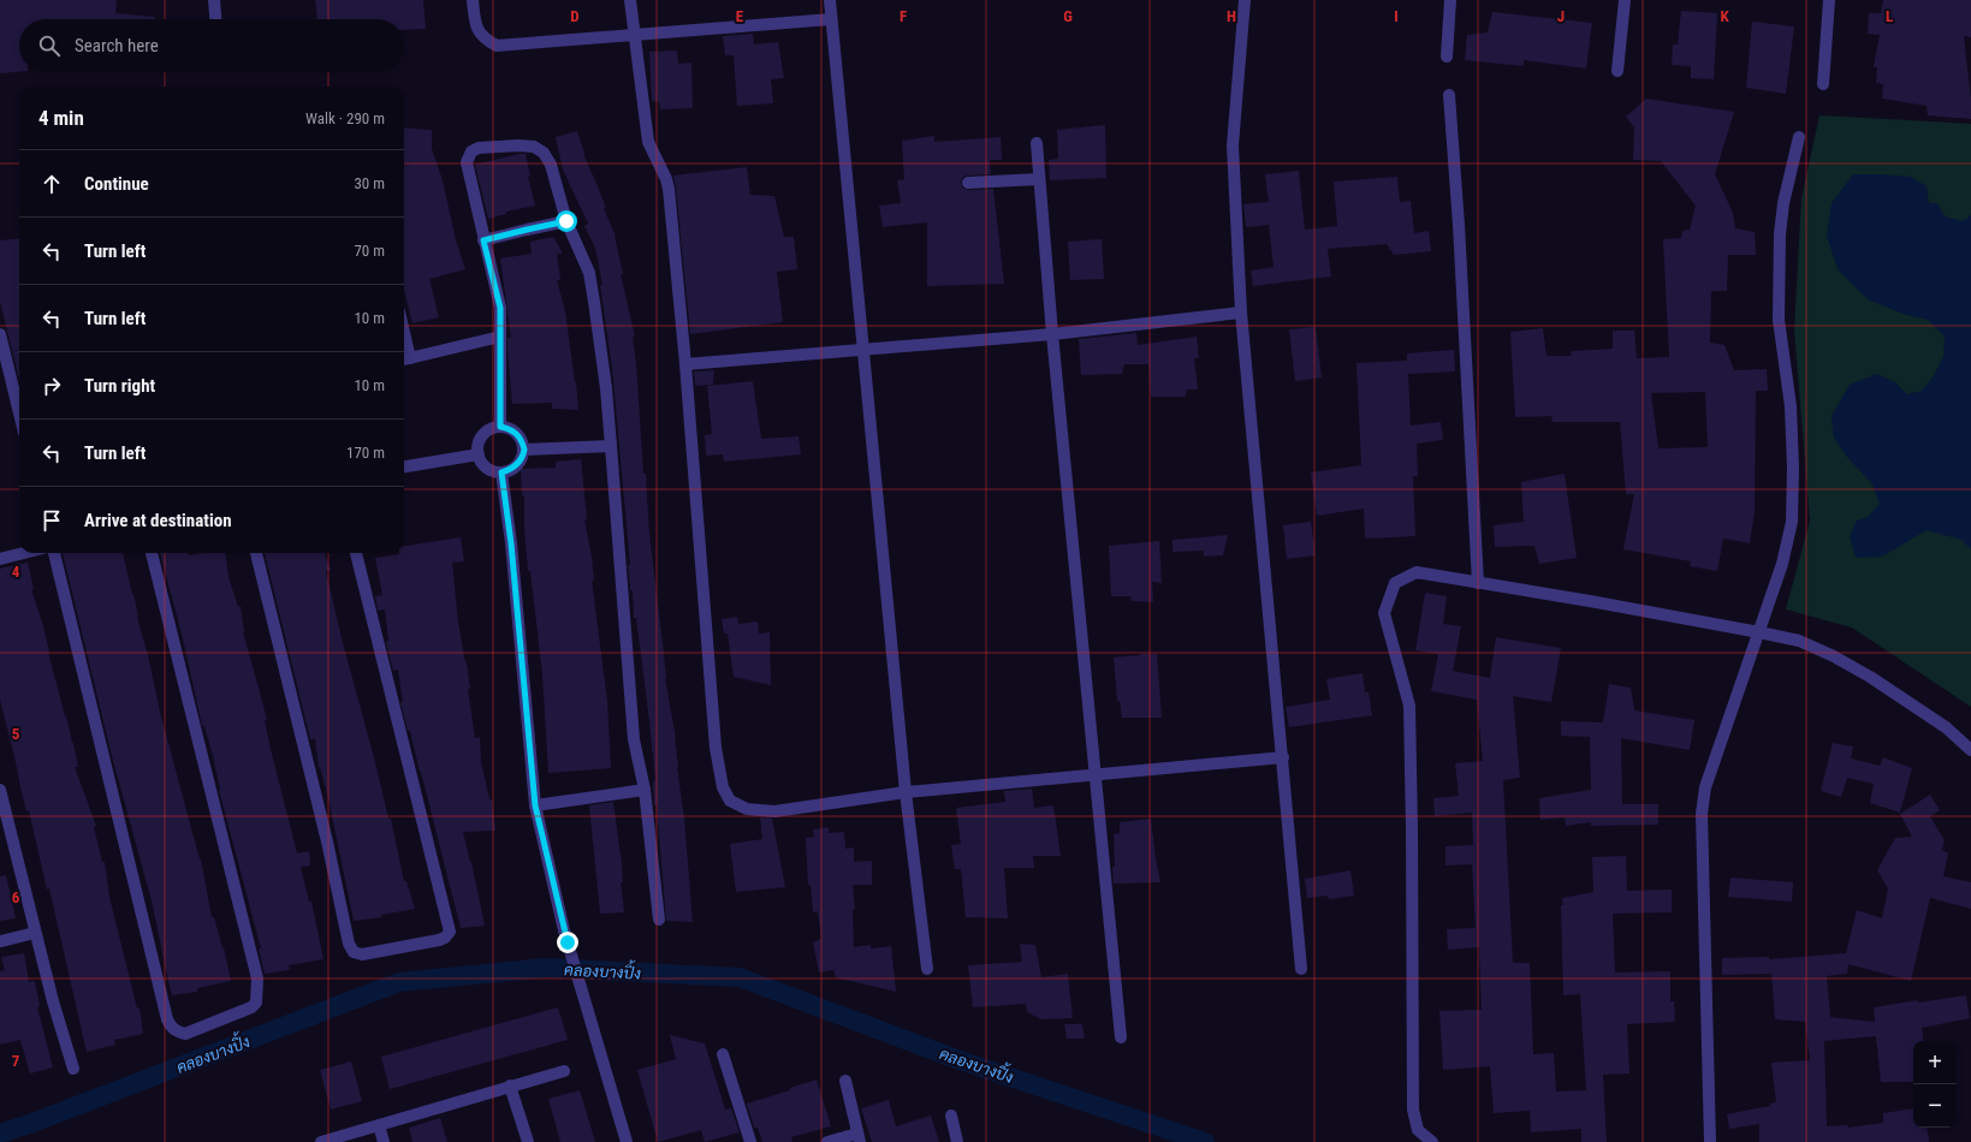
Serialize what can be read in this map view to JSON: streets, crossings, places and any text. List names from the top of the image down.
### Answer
{
  "water": ["คลองบางปิ้ง"],
  "page": {
    "search": "Search here",
    "heading": ["4 min", "Walk · 290 m"],
    "list": [
      ["Continue", "30 m"],
      ["Turn left", "70 m"],
      ["Turn left", "10 m"],
      ["Turn right", "10 m"],
      ["Turn left", "170 m"],
      "Arrive at destination"
    ],
    "map_buttons": ["+", "−"]
  },
  "grid": {
    "columns": [
      "D",
      "E",
      "F",
      "G",
      "H",
      "I",
      "J",
      "K",
      "L"
    ],
    "rows": [
      "4",
      "5",
      "6",
      "7"
    ]
  }
}
